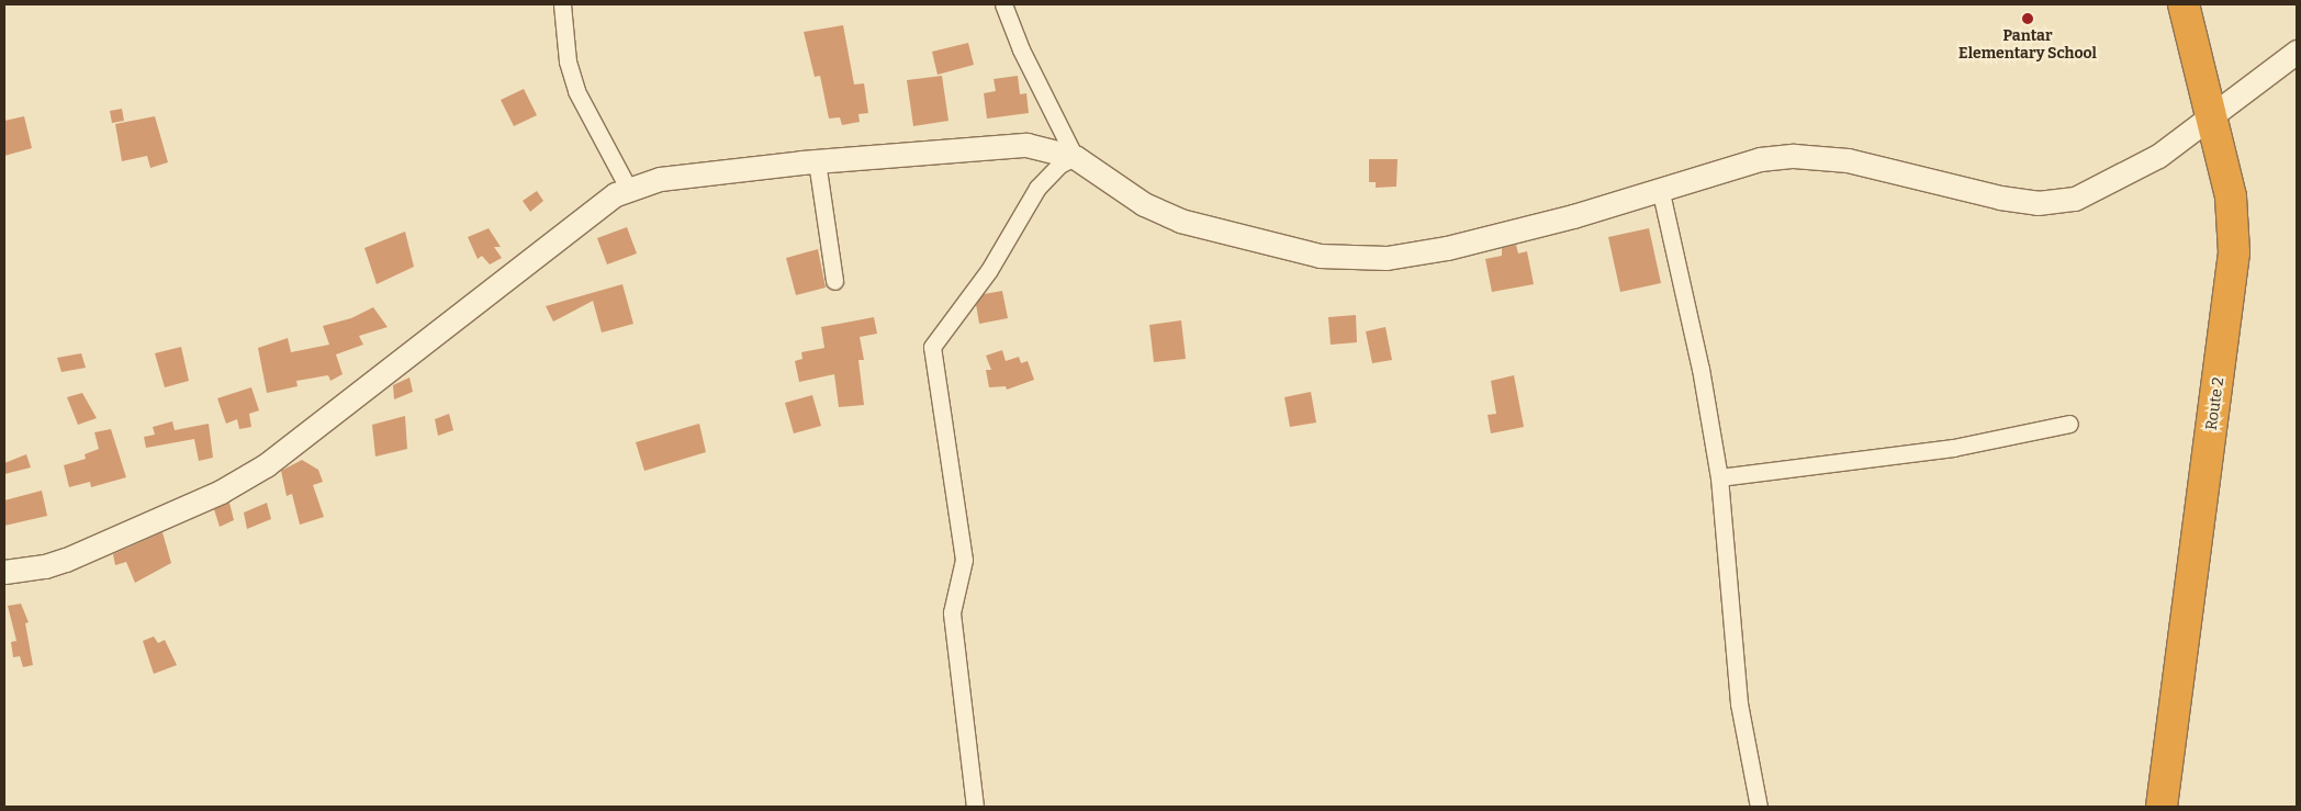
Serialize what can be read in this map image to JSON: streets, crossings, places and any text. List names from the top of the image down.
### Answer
{
  "streets": {
    "highway": ["Route 2"]
  },
  "places": ["Pantar Elementary School"]
}
